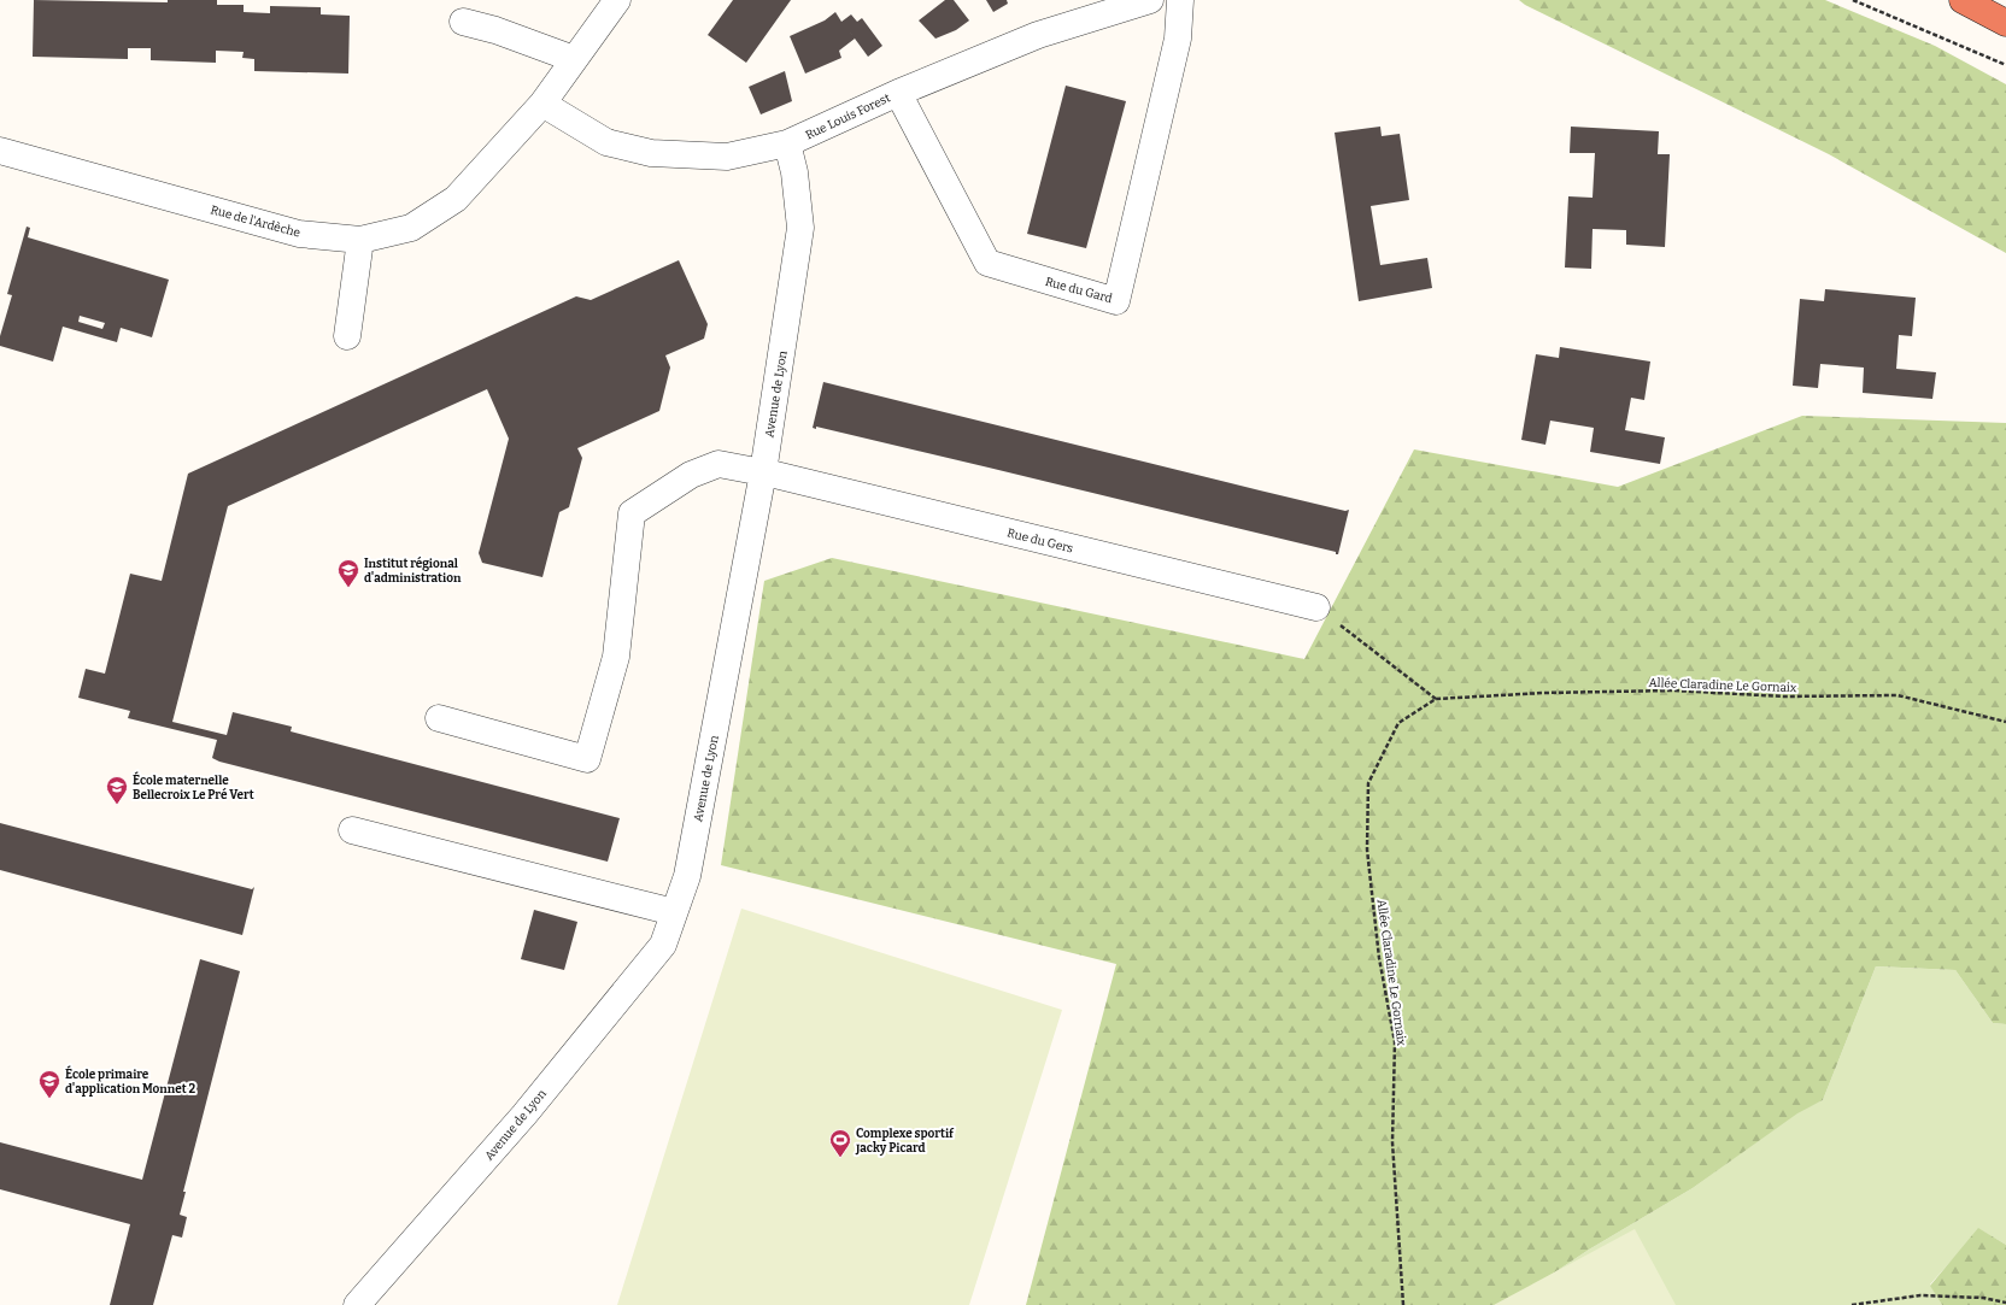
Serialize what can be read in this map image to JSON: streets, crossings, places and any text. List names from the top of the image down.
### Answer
{
  "streets": {
    "street": [
      "Rue Louis Forest",
      "Rue de l'Ardèche",
      "Rue du Gard",
      "Avenue de Lyon",
      "Rue du Gers"
    ],
    "path": ["Allée Claradine Le Gornaix"]
  },
  "crossings": [
    ["Rue Louis Forest", "Rue de l'Ardèche"],
    ["Rue Louis Forest", "Rue du Gard"],
    ["Rue Louis Forest", "Avenue de Lyon"],
    ["Avenue de Lyon", "Rue du Gers"]
  ],
  "places": {
    "school or university": ["Institut régional d'administration", "École maternelle Bellecroix Le Pré Vert", "École primaire d'application Monnet 2"],
    "sports": ["Complexe sportif Jacky Picard"]
  }
}
